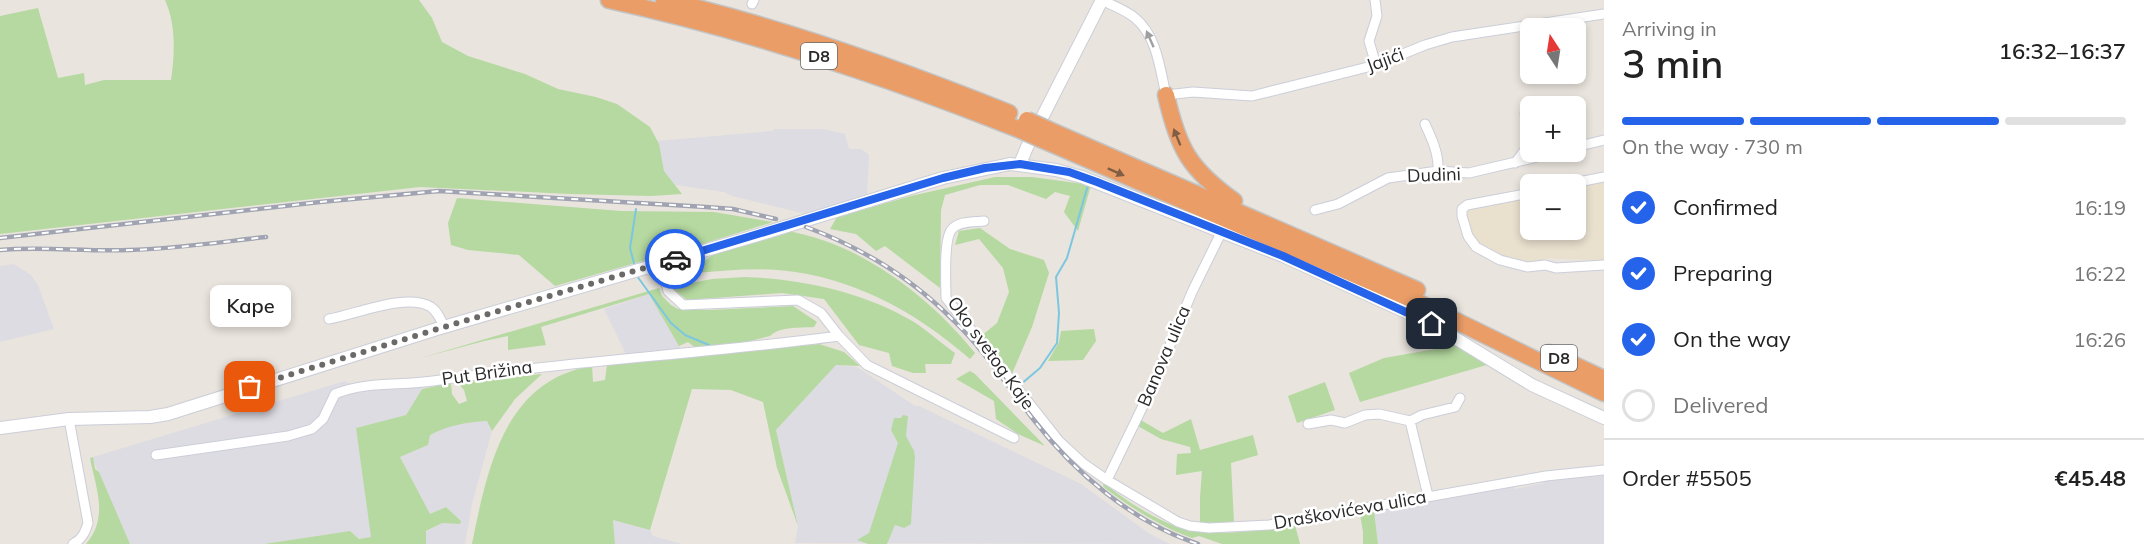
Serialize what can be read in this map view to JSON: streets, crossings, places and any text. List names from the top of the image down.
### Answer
{
  "streets": {
    "highway": ["D8"],
    "street": [
      "Jajići",
      "Dudini",
      "Oko svetog Kaje",
      "Banova ulica",
      "Put Brižina",
      "Draškovićeva ulica"
    ]
  },
  "crossings": [
    ["Oko svetog Kaje", "Banova ulica"],
    ["Oko svetog Kaje", "Draškovićeva ulica"],
    ["Banova ulica", "Draškovićeva ulica"]
  ],
  "places": ["Kape"],
  "north": "top",
  "page": {
    "heading": ["3 min", "Arriving in", "16:32–16:37"],
    "panel": ["Order #5505", "€45.48"],
    "map_buttons": ["+", "−"],
    "bar": "On the way · 730 m",
    "list": [
      ["Confirmed", "16:19"],
      ["Preparing", "16:22"],
      ["On the way", "16:26"],
      "Delivered"
    ],
    "bubble": "Kape"
  }
}
